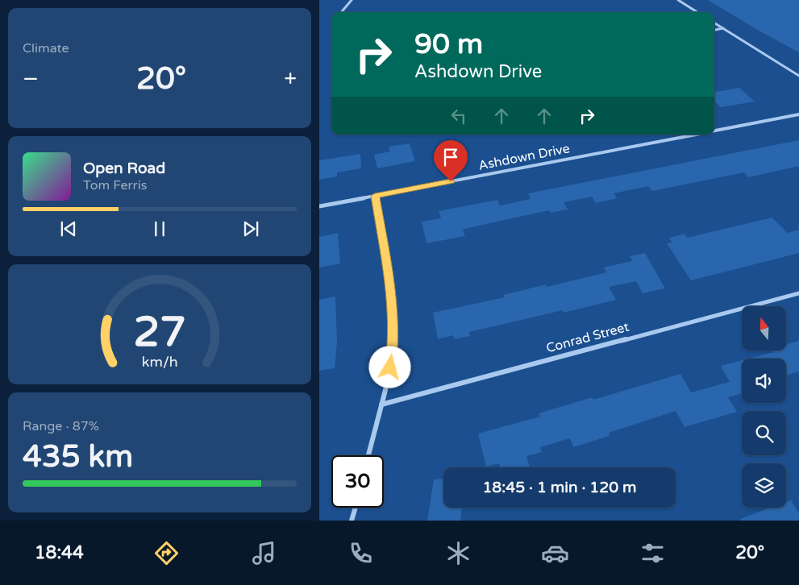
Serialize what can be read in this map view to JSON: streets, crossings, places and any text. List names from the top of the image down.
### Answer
{
  "streets": {
    "street": ["Ashdown Drive", "Conrad Street"]
  },
  "north": "top",
  "page": {
    "tile": [
      "Climate",
      ["Range · 87%", "435 km"]
    ],
    "turn": ["90 m", "Ashdown Drive"],
    "heat": ["−", "20°", "+"],
    "song": ["Open Road", "Tom Ferris"],
    "limit": "30",
    "trip": "18:45 · 1 min · 120 m",
    "tabs": ["18:44", "20°"],
    "gauge": ["27", "km/h"]
  }
}
